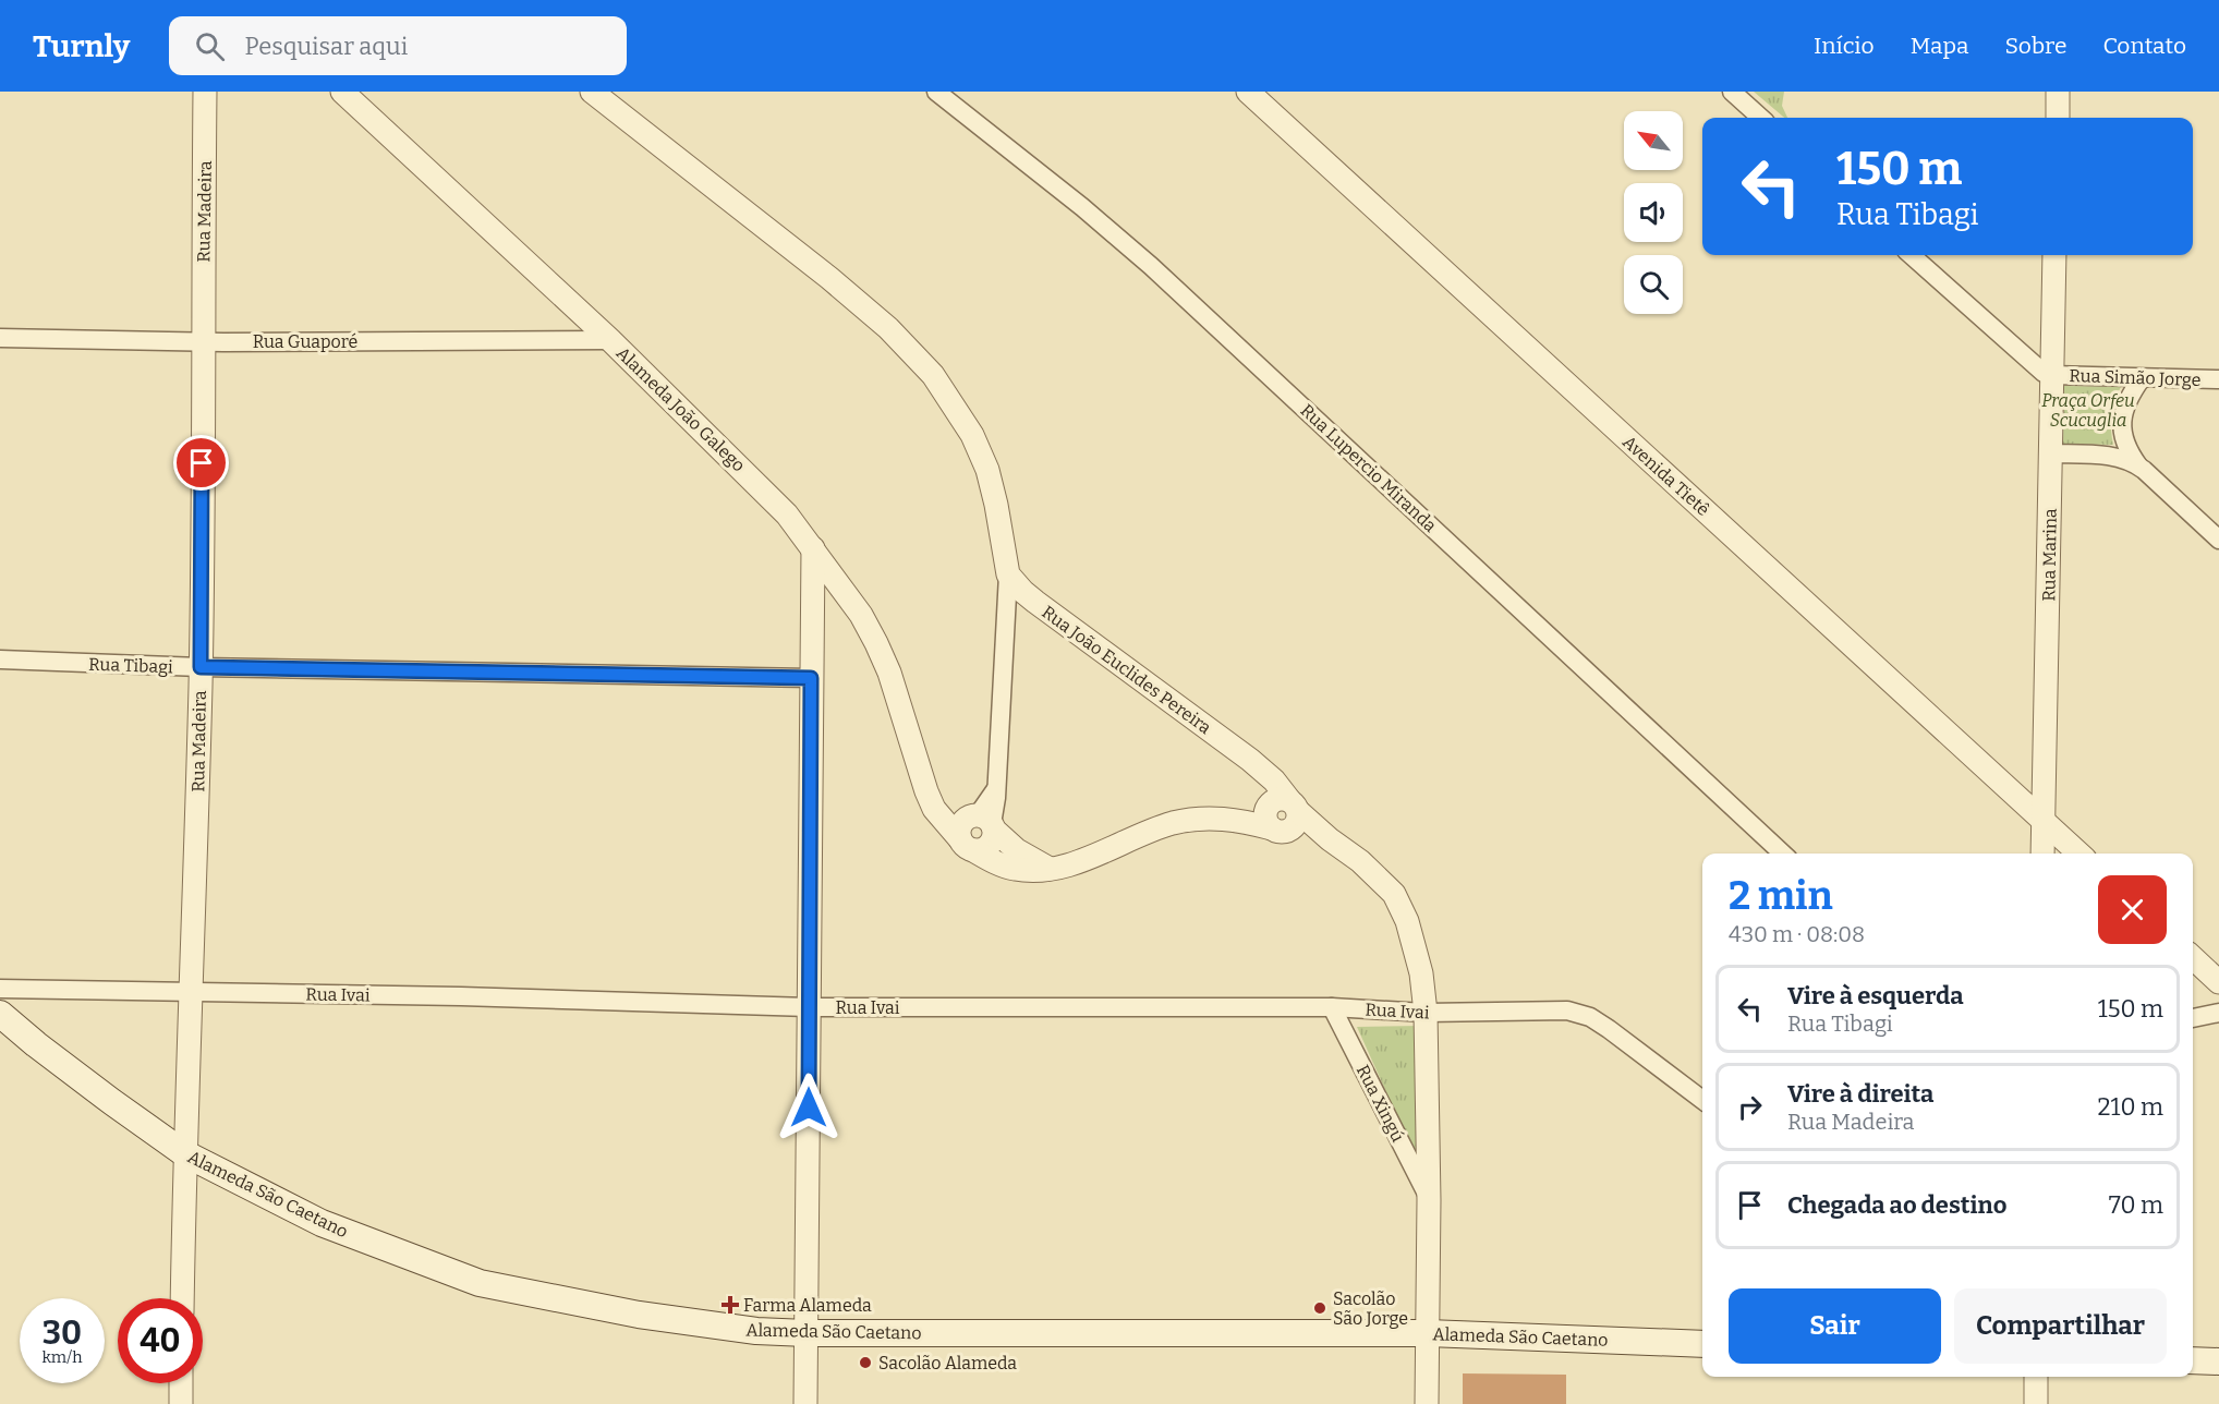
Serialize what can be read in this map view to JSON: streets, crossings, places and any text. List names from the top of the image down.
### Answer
{
  "streets": {
    "main road": ["Alameda São Caetano"],
    "street": [
      "Rua Madeira",
      "Rua Guaporé",
      "Rua Simão Jorge",
      "Alameda João Galego",
      "Rua Lupercio Miranda",
      "Avenida Tietê",
      "Rua Marina",
      "Rua Tibagi",
      "Rua João Euclides Pereira",
      "Rua Ivai",
      "Rua Xingú"
    ]
  },
  "crossings": [
    ["Rua Madeira", "Rua Guaporé"],
    ["Rua Madeira", "Rua Tibagi"],
    ["Rua Madeira", "Rua Ivai"],
    ["Rua Madeira", "Alameda São Caetano"],
    ["Rua Guaporé", "Alameda João Galego"],
    ["Rua Simão Jorge", "Rua Marina"],
    ["Alameda João Galego", "Rua João Euclides Pereira"],
    ["Avenida Tietê", "Rua Marina"],
    ["Rua Ivai", "Rua Xingú"],
    ["Rua Xingú", "Alameda São Caetano"]
  ],
  "parks": ["Praça Orfeu Scucuglia"],
  "places": {
    "health": ["Farma Alameda"],
    "other": ["Sacolão São Jorge", "Sacolão Alameda"]
  },
  "north": "top left",
  "page": {
    "header": "Turnly",
    "search": "Pesquisar aqui",
    "nav": [
      "Início",
      "Mapa",
      "Sobre",
      "Contato"
    ],
    "turn": ["150 m", "Rua Tibagi"],
    "heading": ["2 min", "430 m · 08:08"],
    "list": [
      {
        "name": "Vire à esquerda",
        "note": "Rua Tibagi",
        "value": "150 m"
      },
      {
        "name": "Vire à direita",
        "note": "Rua Madeira",
        "value": "210 m"
      },
      {
        "name": "Chegada ao destino",
        "value": "70 m"
      }
    ],
    "buttons": ["Sair", "Compartilhar"],
    "speed": "30 km/h",
    "limit": "40"
  }
}
